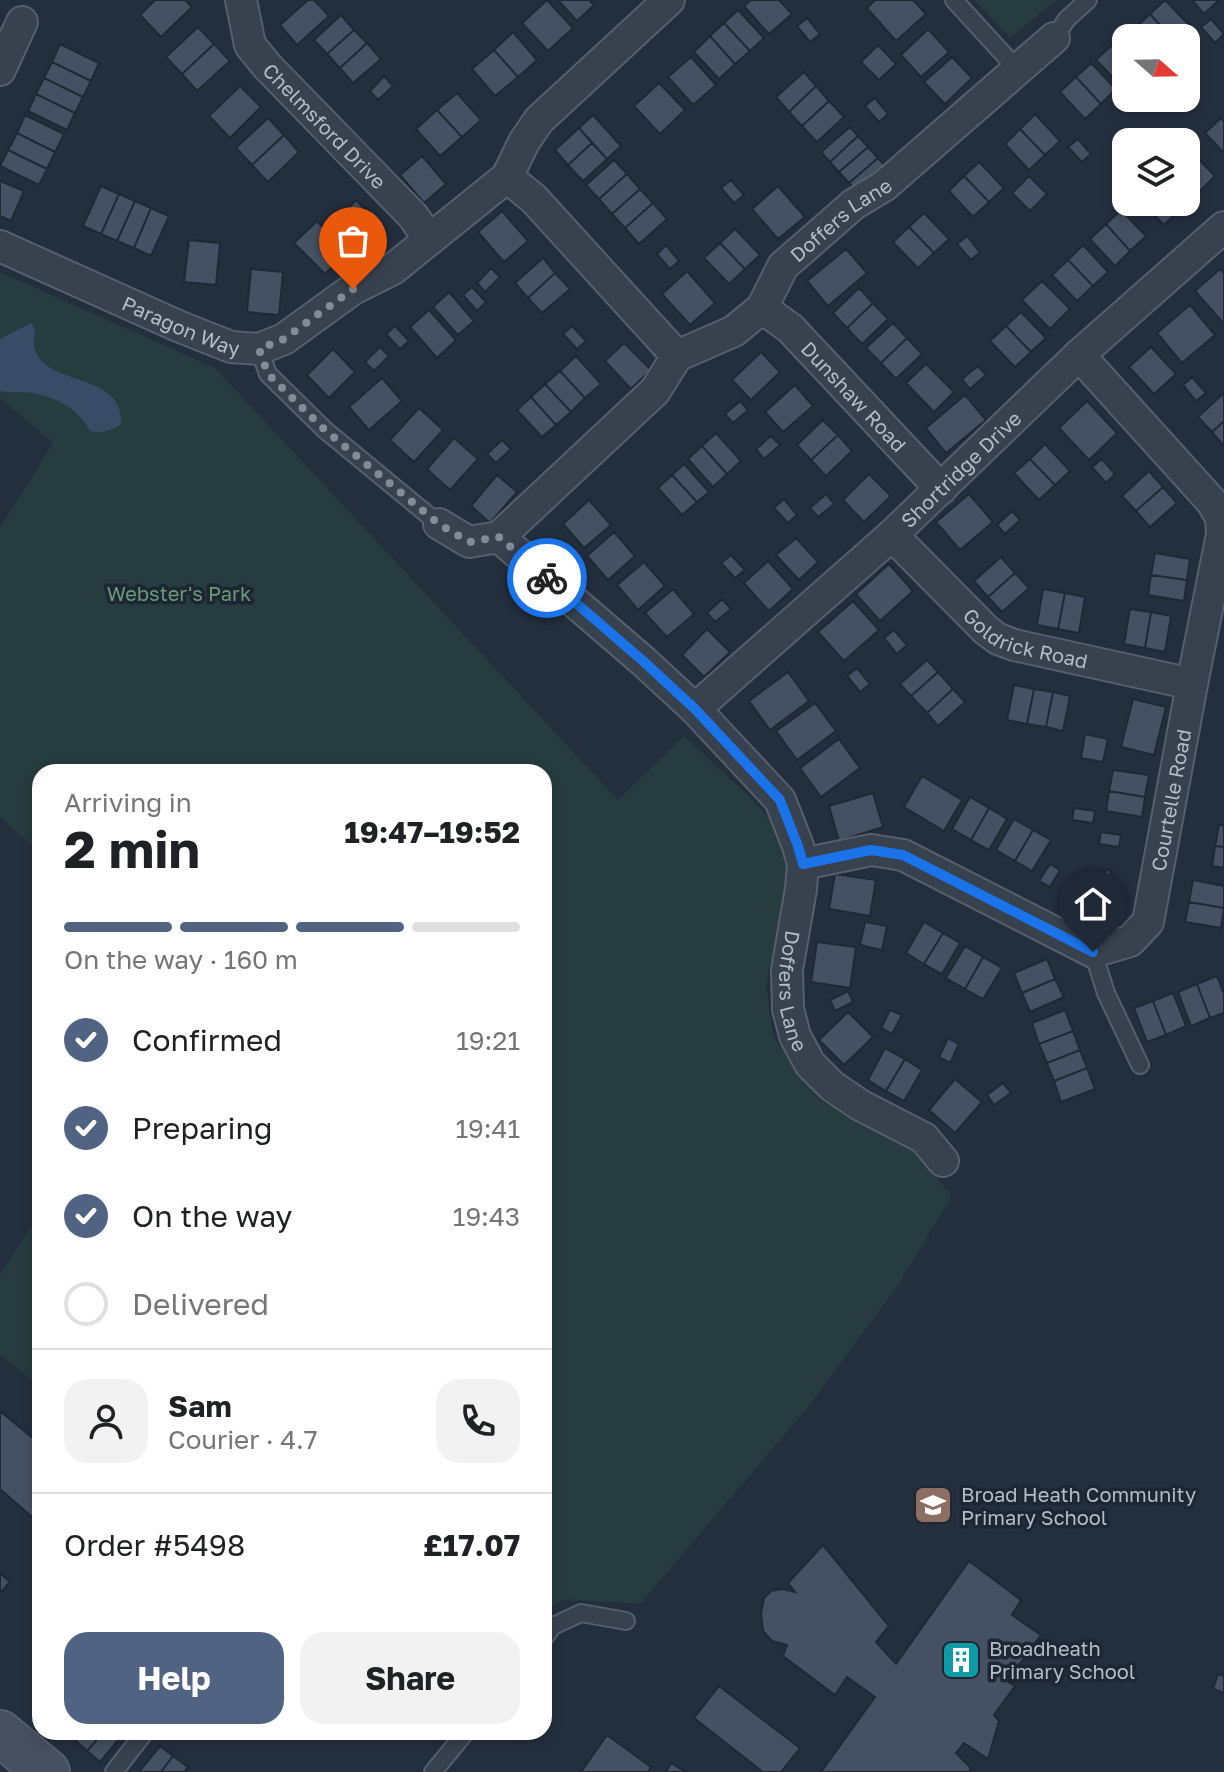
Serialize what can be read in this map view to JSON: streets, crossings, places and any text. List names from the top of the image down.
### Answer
{
  "streets": {
    "street": [
      "Chelmsford Drive",
      "Doffers Lane",
      "Paragon Way",
      "Dunshaw Road",
      "Shortridge Drive",
      "Goldrick Road",
      "Courtelle Road"
    ]
  },
  "crossings": [
    ["Chelmsford Drive", "Paragon Way"],
    ["Doffers Lane", "Dunshaw Road"],
    ["Doffers Lane", "Shortridge Drive"],
    ["Dunshaw Road", "Shortridge Drive"],
    ["Shortridge Drive", "Goldrick Road"],
    ["Shortridge Drive", "Courtelle Road"],
    ["Goldrick Road", "Courtelle Road"]
  ],
  "parks": ["Webster's Park"],
  "places": {
    "school or university": ["Broad Heath Community Primary School"],
    "building": ["Broadheath Primary School"]
  },
  "north": "right",
  "page": {
    "heading": ["2 min", "Arriving in", "19:47–19:52"],
    "panel": [
      "Sam",
      "Courier · 4.7",
      "Order #5498",
      "£17.07"
    ],
    "bar": "On the way · 160 m",
    "list": [
      ["Confirmed", "19:21"],
      ["Preparing", "19:41"],
      ["On the way", "19:43"],
      "Delivered"
    ],
    "buttons": ["Help", "Share"]
  }
}
